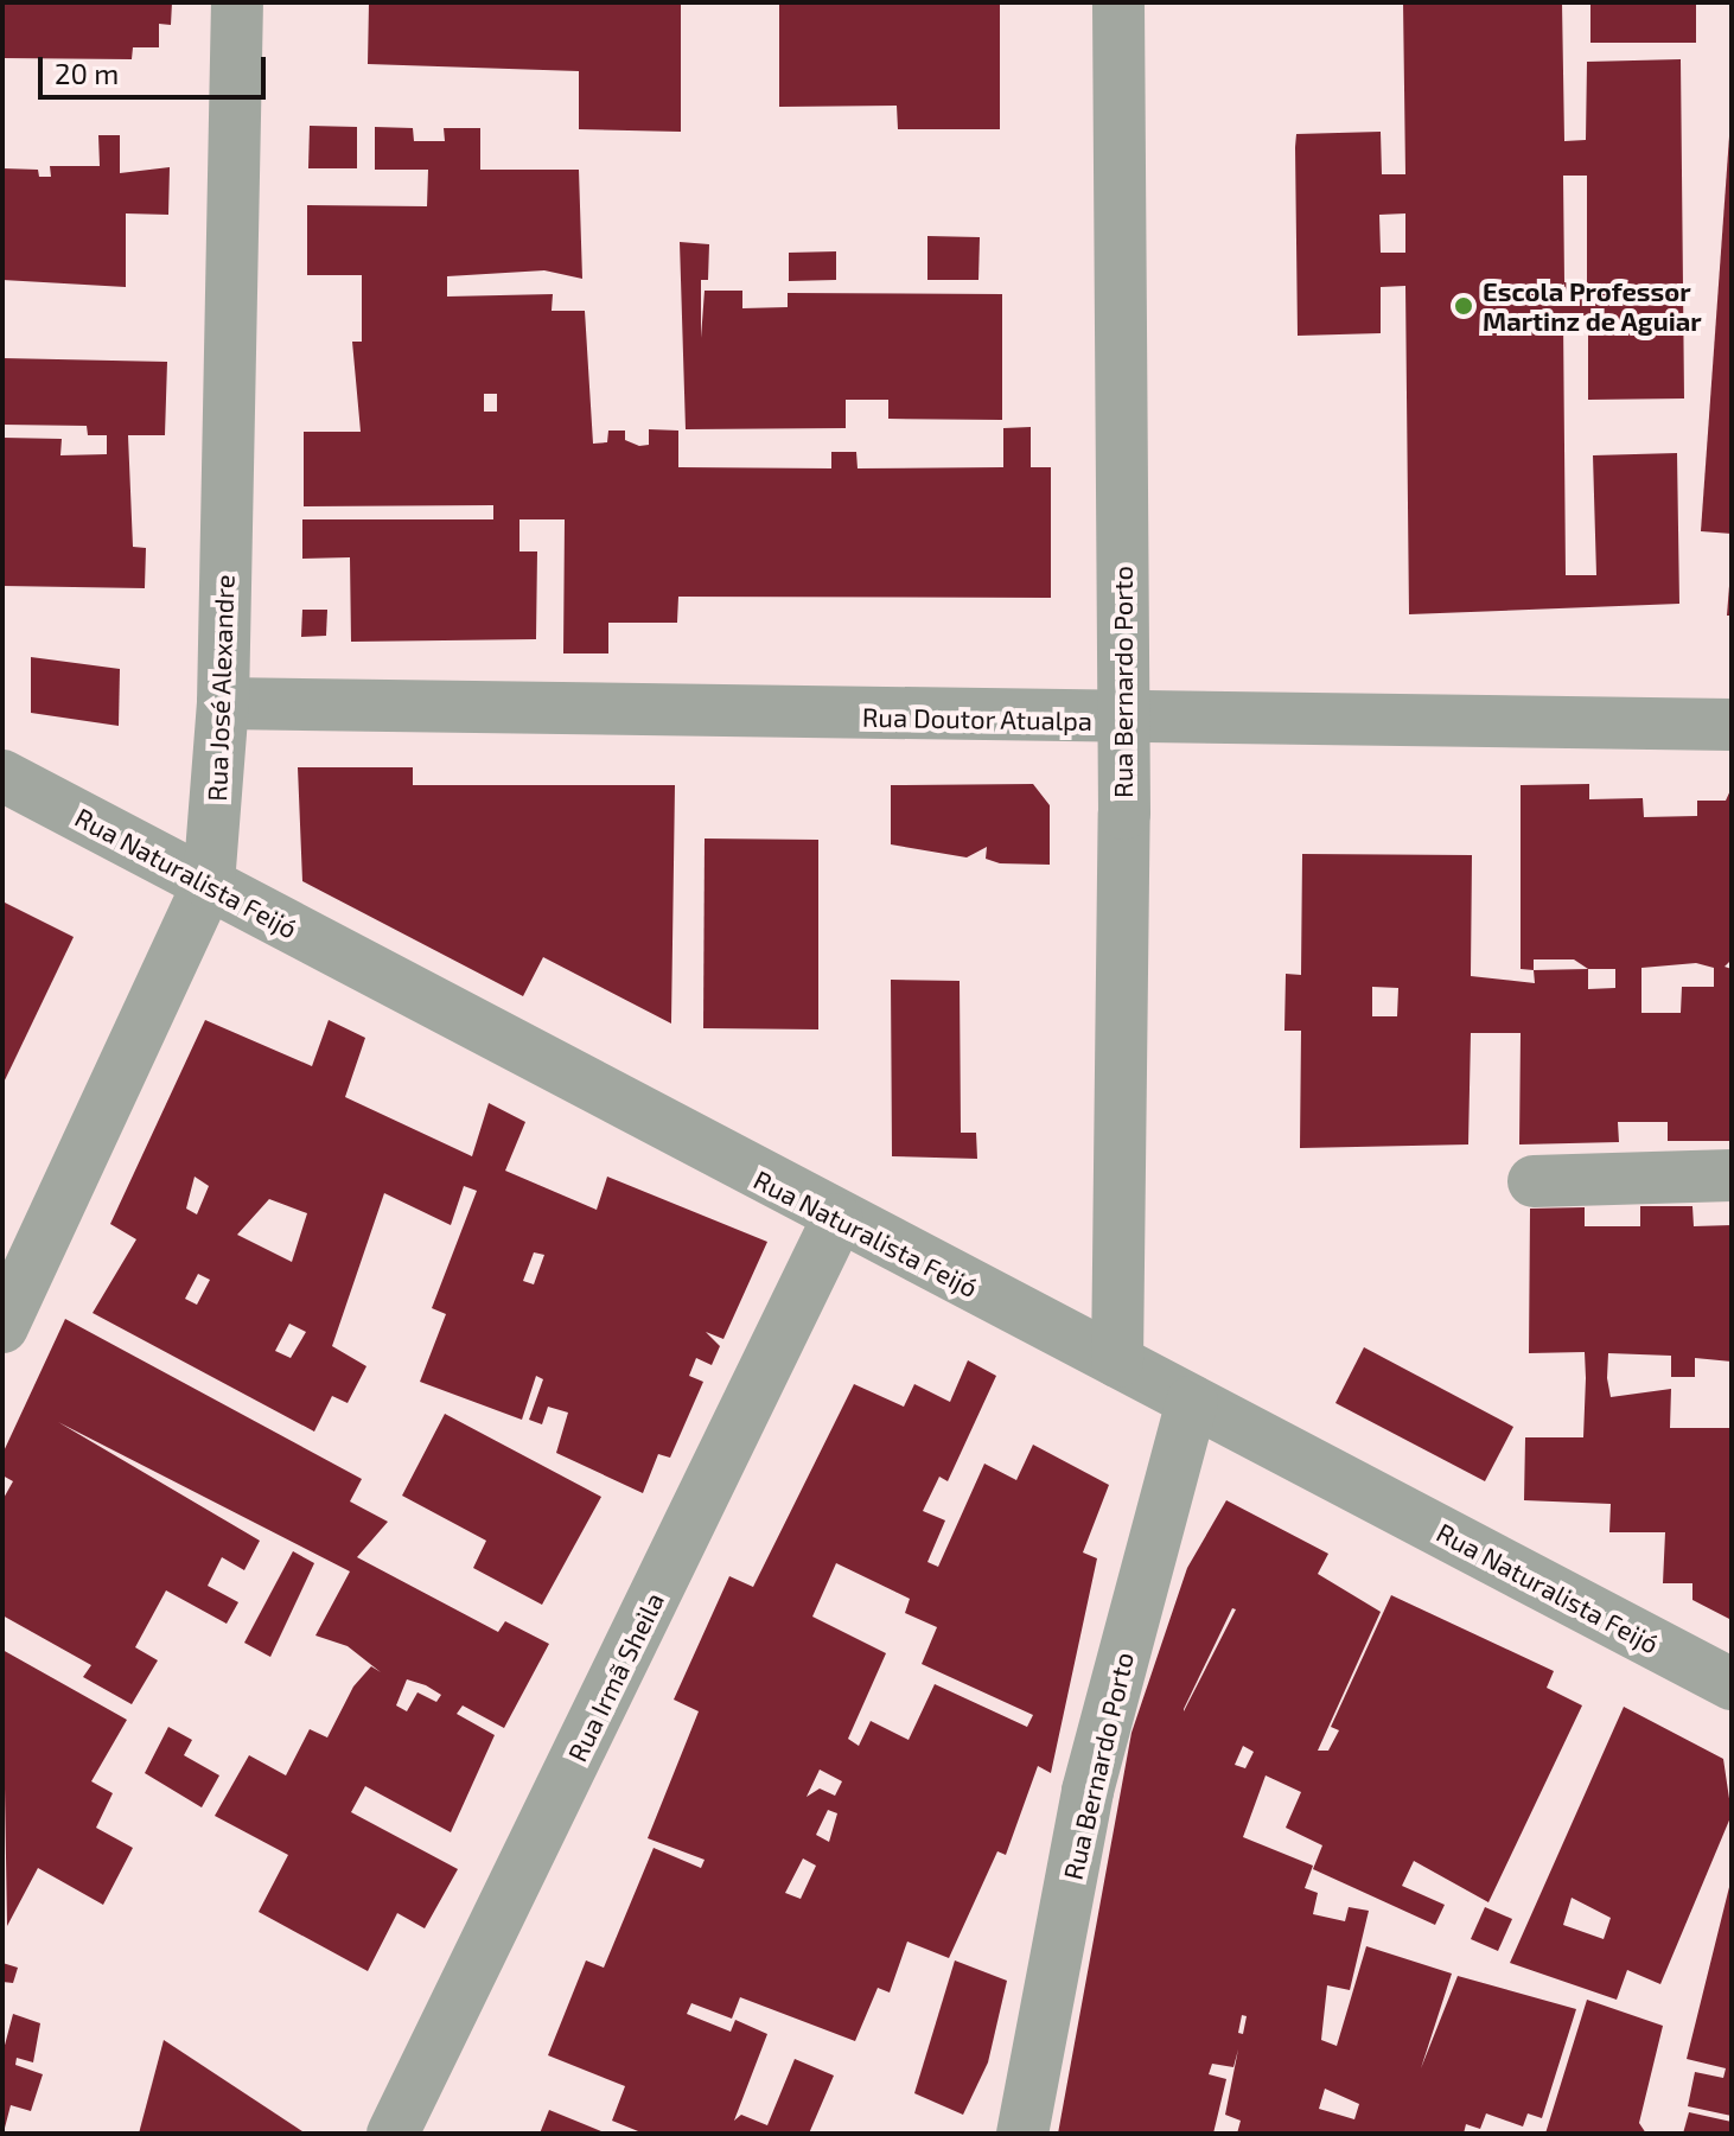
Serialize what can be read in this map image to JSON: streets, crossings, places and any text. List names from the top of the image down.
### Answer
{
  "streets": {
    "street": [
      "Rua Bernardo Porto",
      "Rua José Alexandre",
      "Rua Doutor Atualpa",
      "Rua Naturalista Feijó",
      "Rua Irmã Sheila"
    ]
  },
  "crossings": [
    ["Rua Bernardo Porto", "Rua Doutor Atualpa"],
    ["Rua Bernardo Porto", "Rua Naturalista Feijó"],
    ["Rua José Alexandre", "Rua Doutor Atualpa"],
    ["Rua José Alexandre", "Rua Naturalista Feijó"],
    ["Rua Naturalista Feijó", "Rua Irmã Sheila"]
  ],
  "places": ["Escola Professor Martinz de Aguiar"],
  "scale_bar": "20 m"
}
